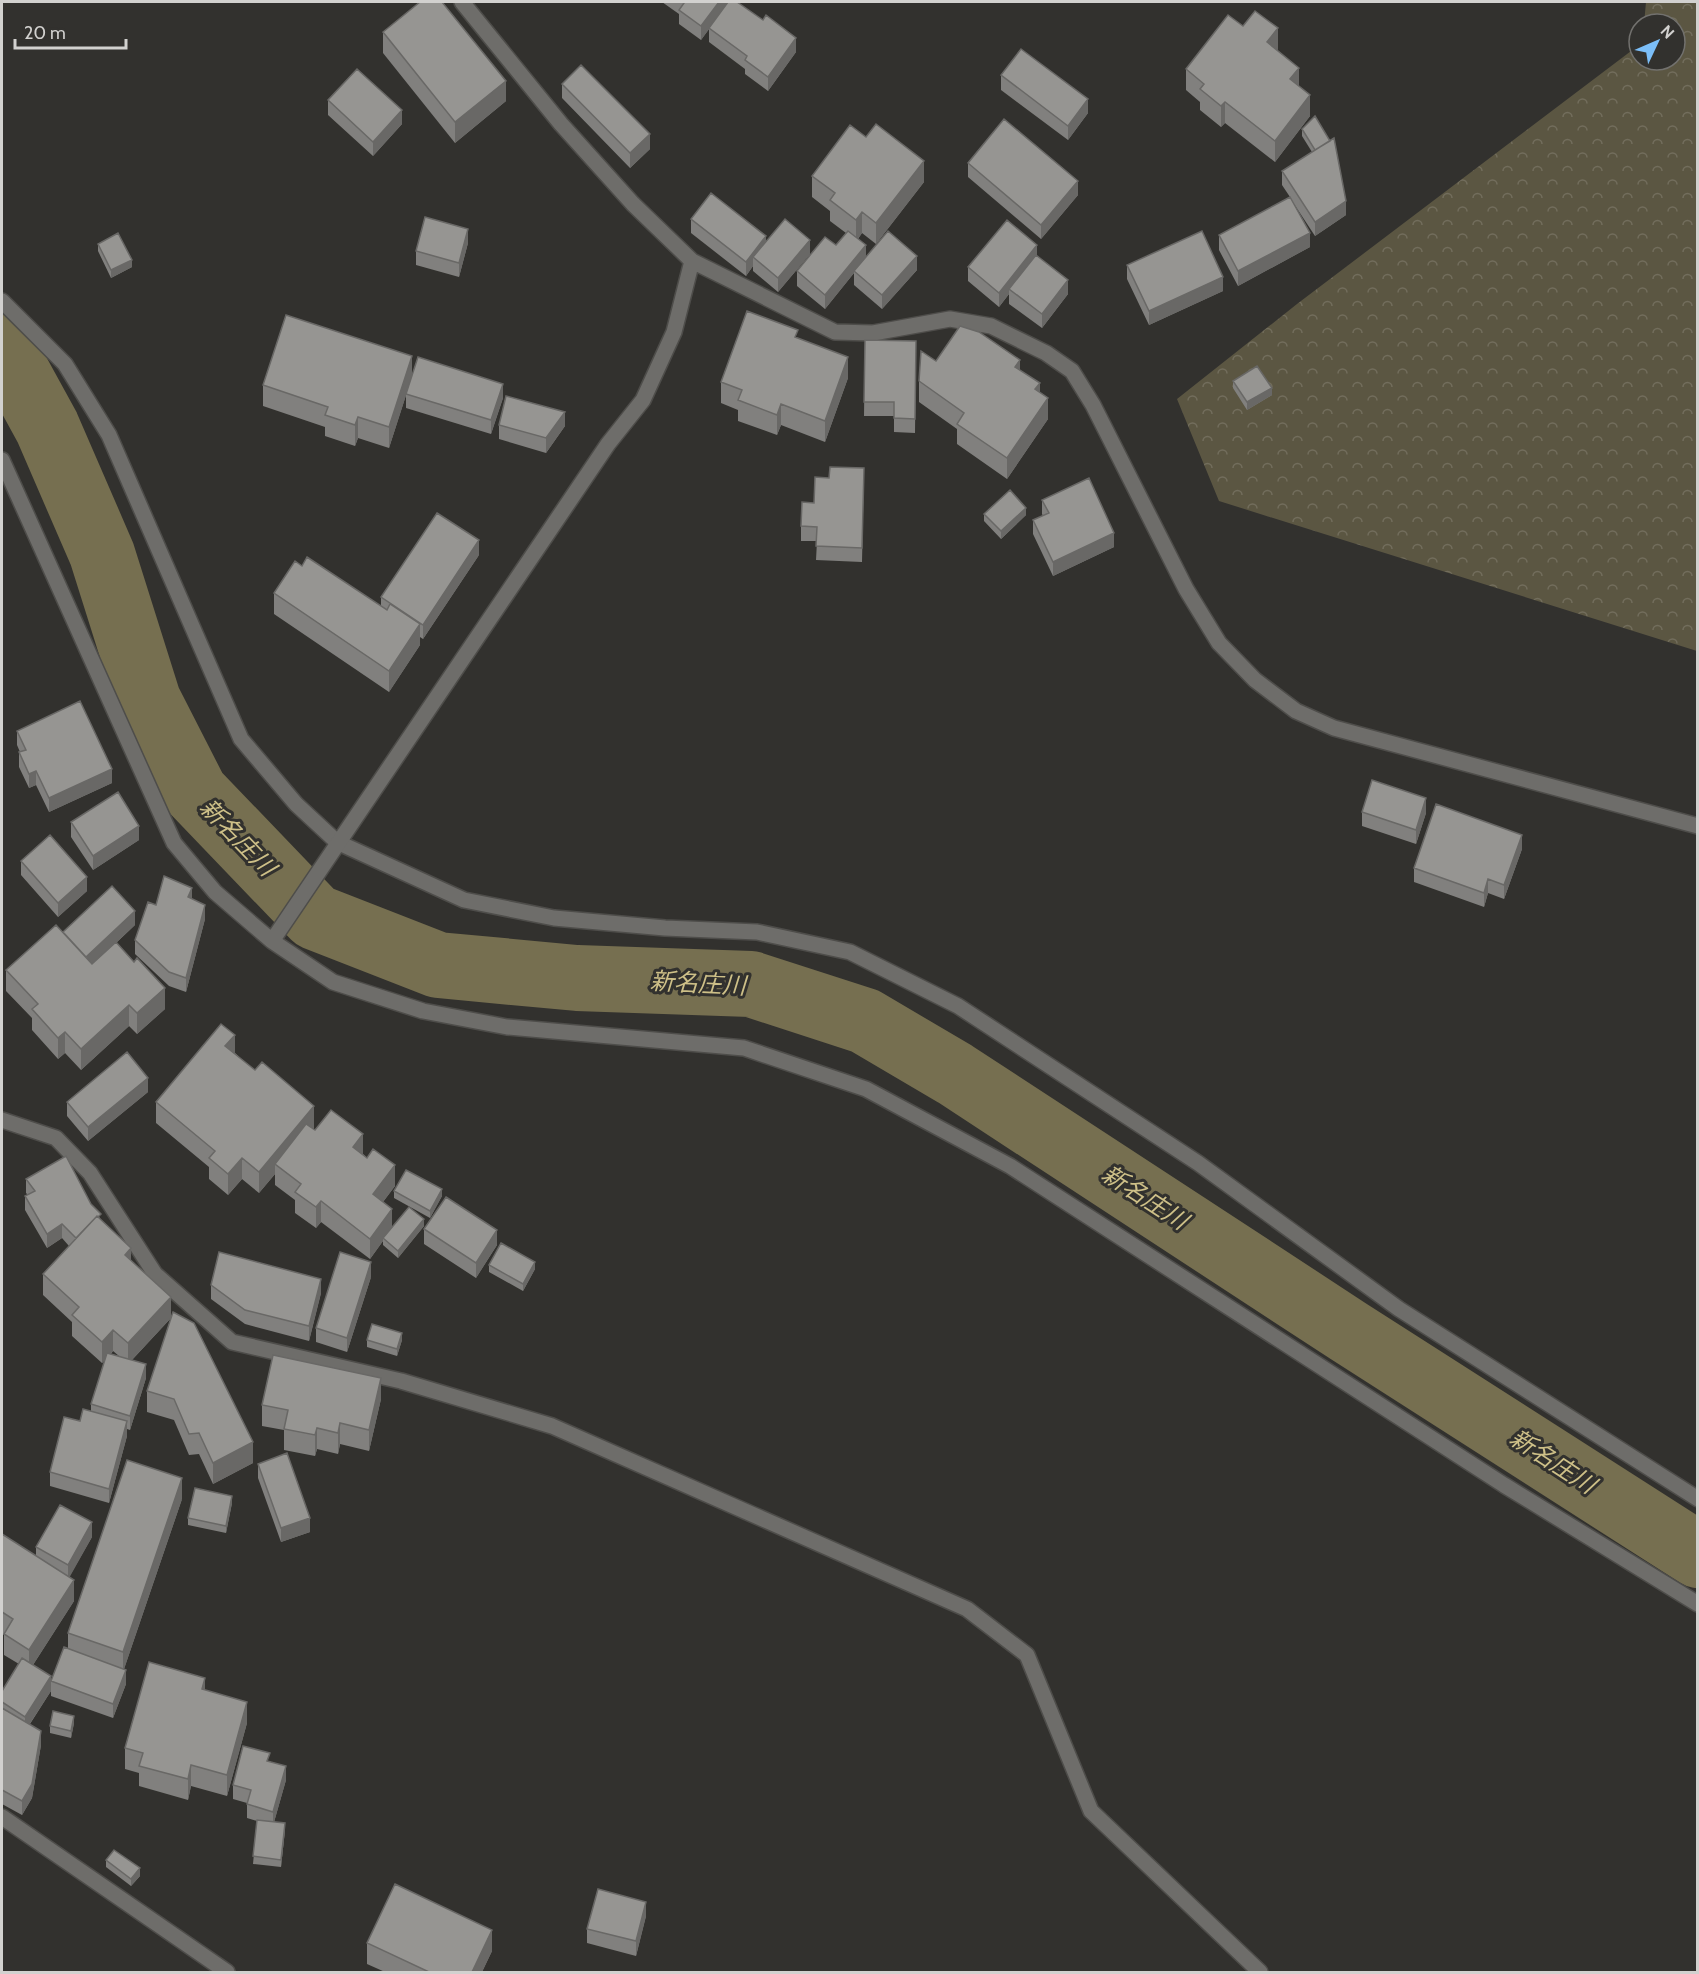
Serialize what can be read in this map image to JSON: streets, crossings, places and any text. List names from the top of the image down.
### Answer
{
  "water": ["新名庄川"],
  "scale_bar": "20 m",
  "north": "top right"
}
